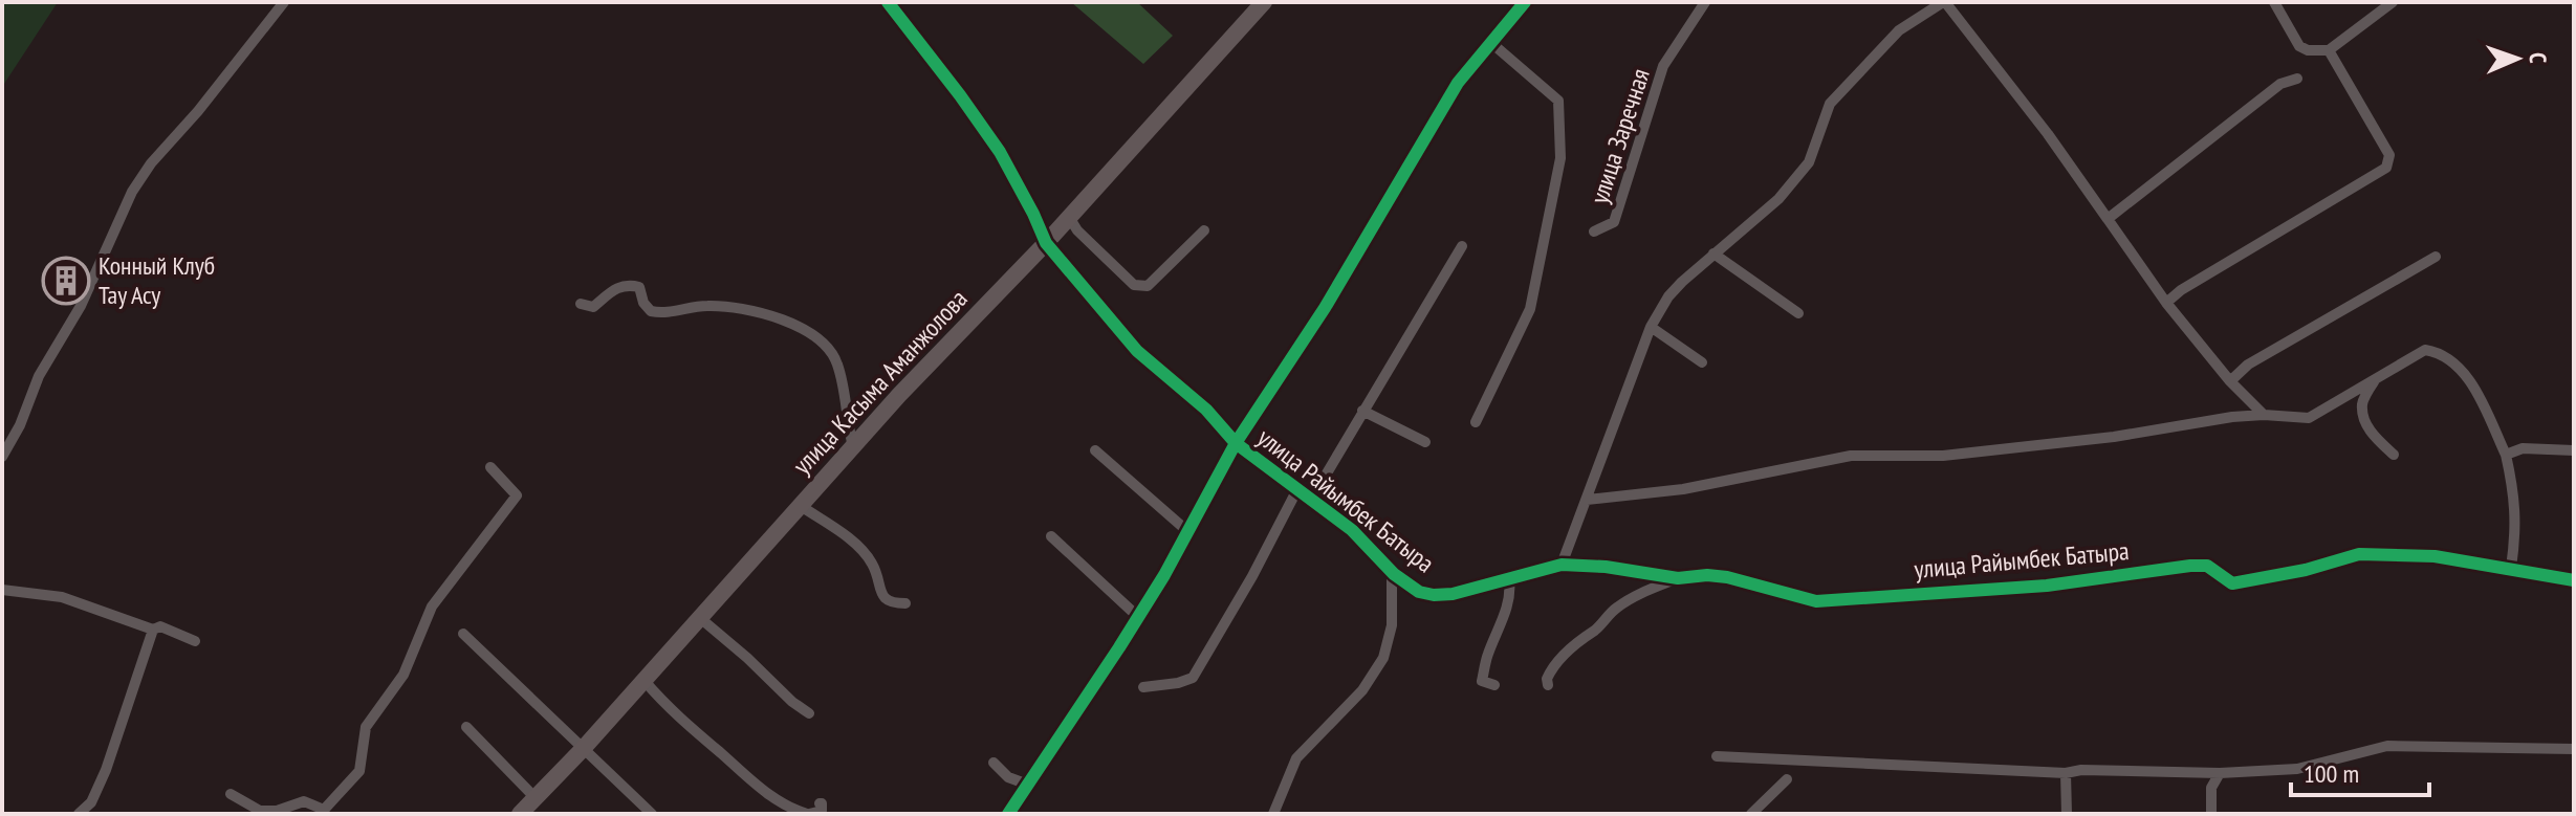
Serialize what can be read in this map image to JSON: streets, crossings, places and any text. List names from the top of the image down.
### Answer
{
  "streets": {
    "main road": ["улица Касыма Аманжолова"],
    "street": ["улица Заречная", "улица Райымбек Батыра"]
  },
  "crossings": [
    ["улица Касыма Аманжолова", "улица Райымбек Батыра"]
  ],
  "places": {
    "building": ["Конный Клуб Тау Асу"]
  },
  "scale_bar": "100 m",
  "north": "right"
}
